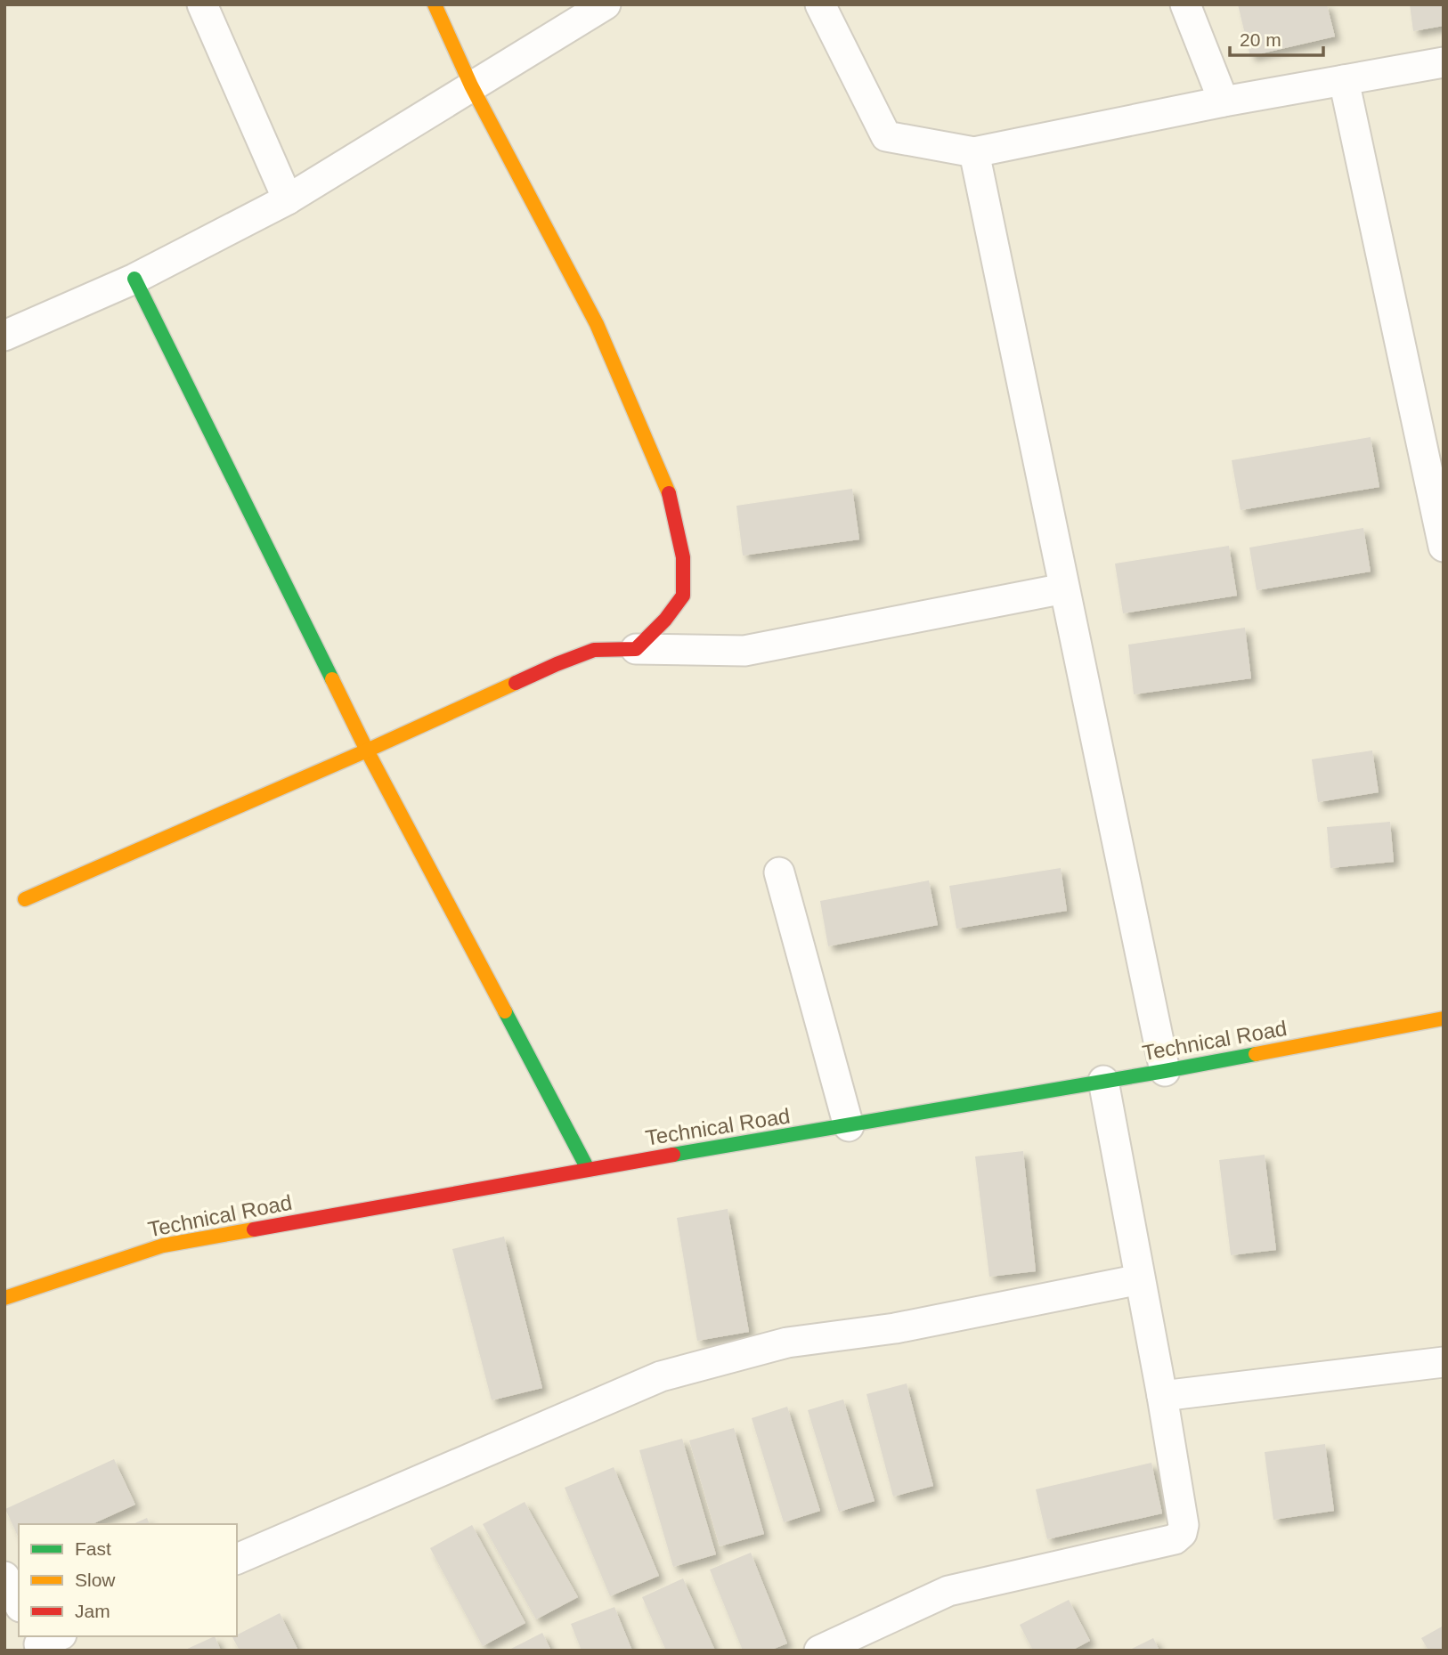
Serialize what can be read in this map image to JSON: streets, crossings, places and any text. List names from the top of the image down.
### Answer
{
  "streets": {
    "street": ["Technical Road"]
  },
  "legend": ["Fast", "Slow", "Jam"],
  "scale_bar": "20 m"
}
